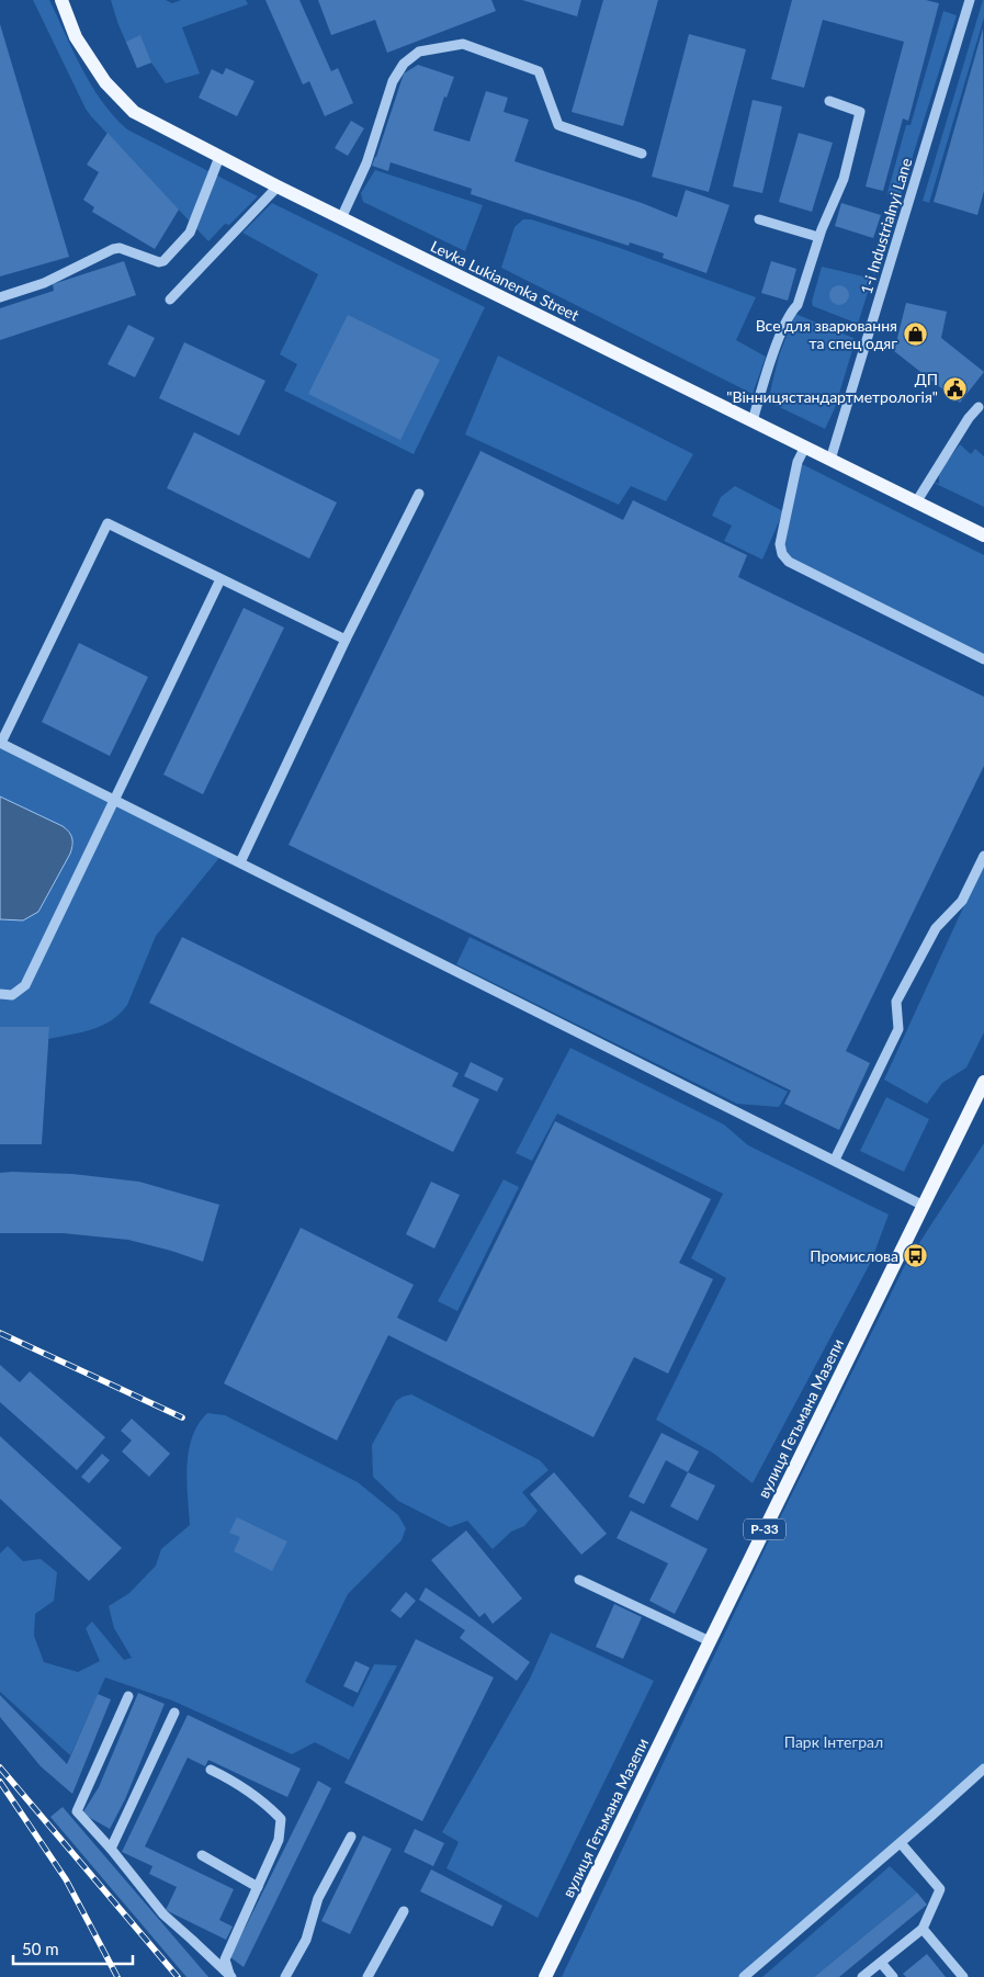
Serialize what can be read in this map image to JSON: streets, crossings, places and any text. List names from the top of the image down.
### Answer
{
  "streets": {
    "main road": ["Levka Lukianenka Street", "вулиця Гетьмана Мазепи", "Р-33"],
    "street": ["1-i Industrialnyi Lane"]
  },
  "crossings": [
    ["1-i Industrialnyi Lane", "Levka Lukianenka Street"]
  ],
  "parks": ["Парк Інтеграл"],
  "places": {
    "shop": ["Все для зварювання та спец одяг"],
    "public building": ["ДП \"Вінницястандартметрологія\""],
    "bus stop": ["Промислова"]
  },
  "scale_bar": "50 m"
}
